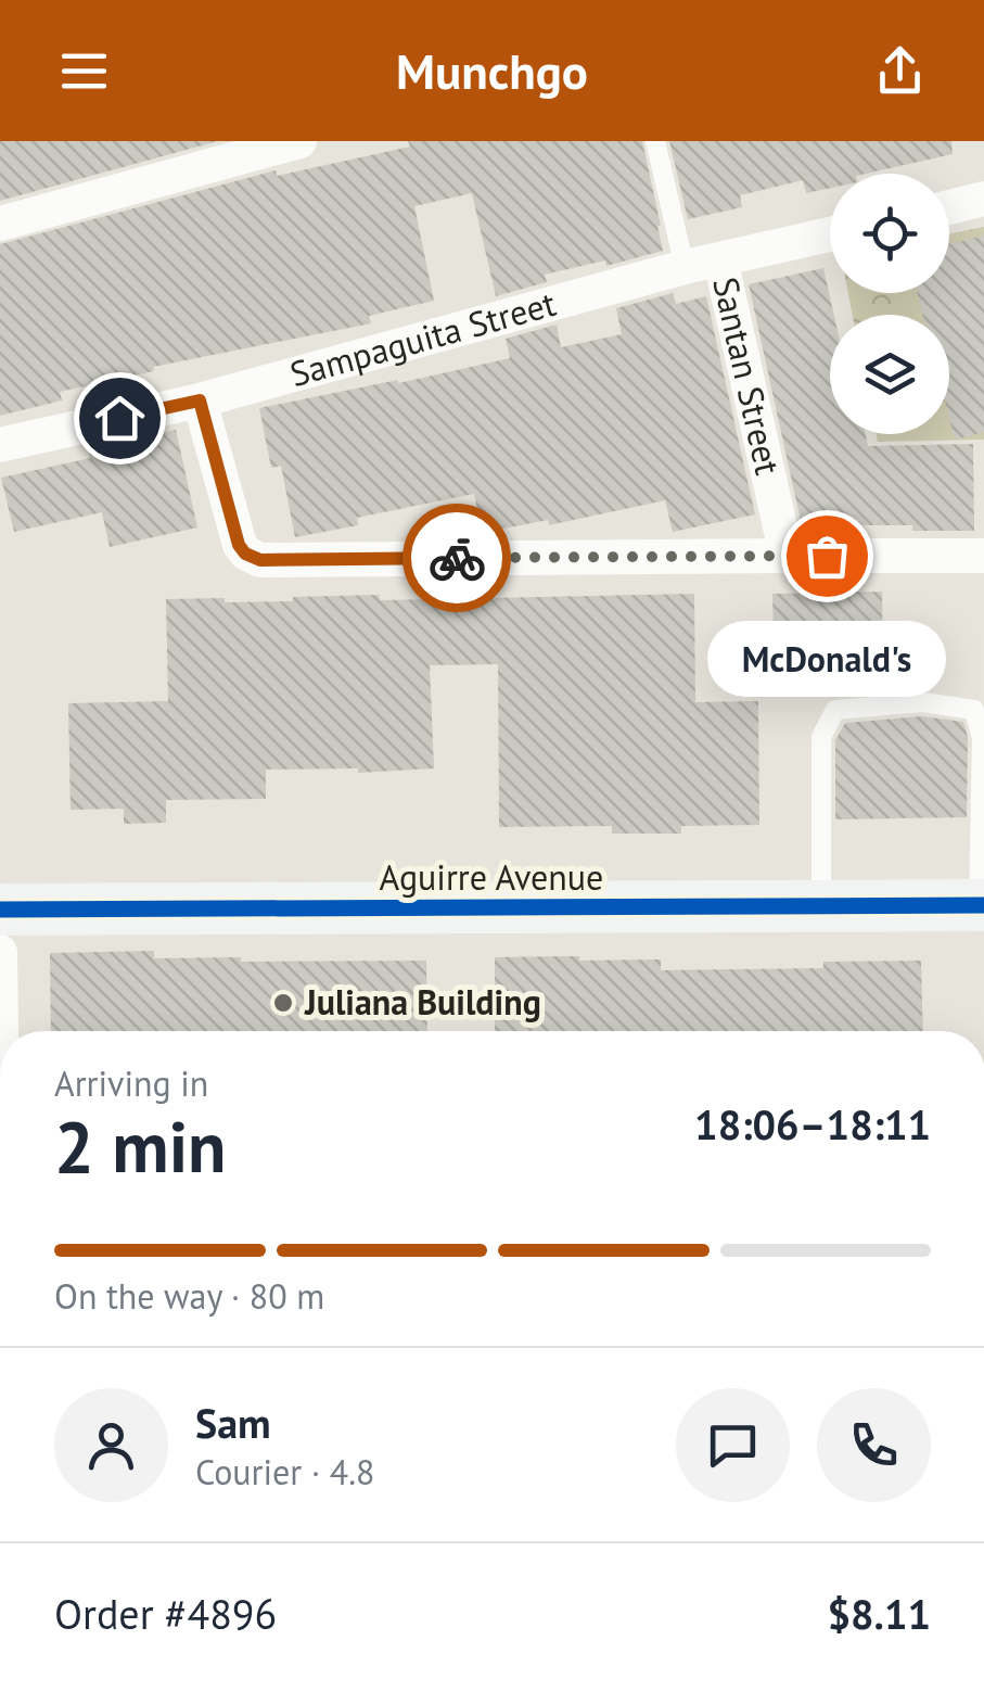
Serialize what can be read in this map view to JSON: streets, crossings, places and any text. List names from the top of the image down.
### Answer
{
  "streets": {
    "street": ["Sampaguita Street", "Santan Street", "Aguirre Avenue"]
  },
  "crossings": [
    ["Sampaguita Street", "Santan Street"]
  ],
  "places": ["McDonald's", "Juliana Building"],
  "page": {
    "header": "Munchgo",
    "bubble": "McDonald's",
    "heading": ["2 min", "Arriving in", "18:06–18:11"],
    "panel": [
      "Sam",
      "Courier · 4.8",
      "Order #4896",
      "$8.11"
    ],
    "bar": "On the way · 80 m"
  }
}
